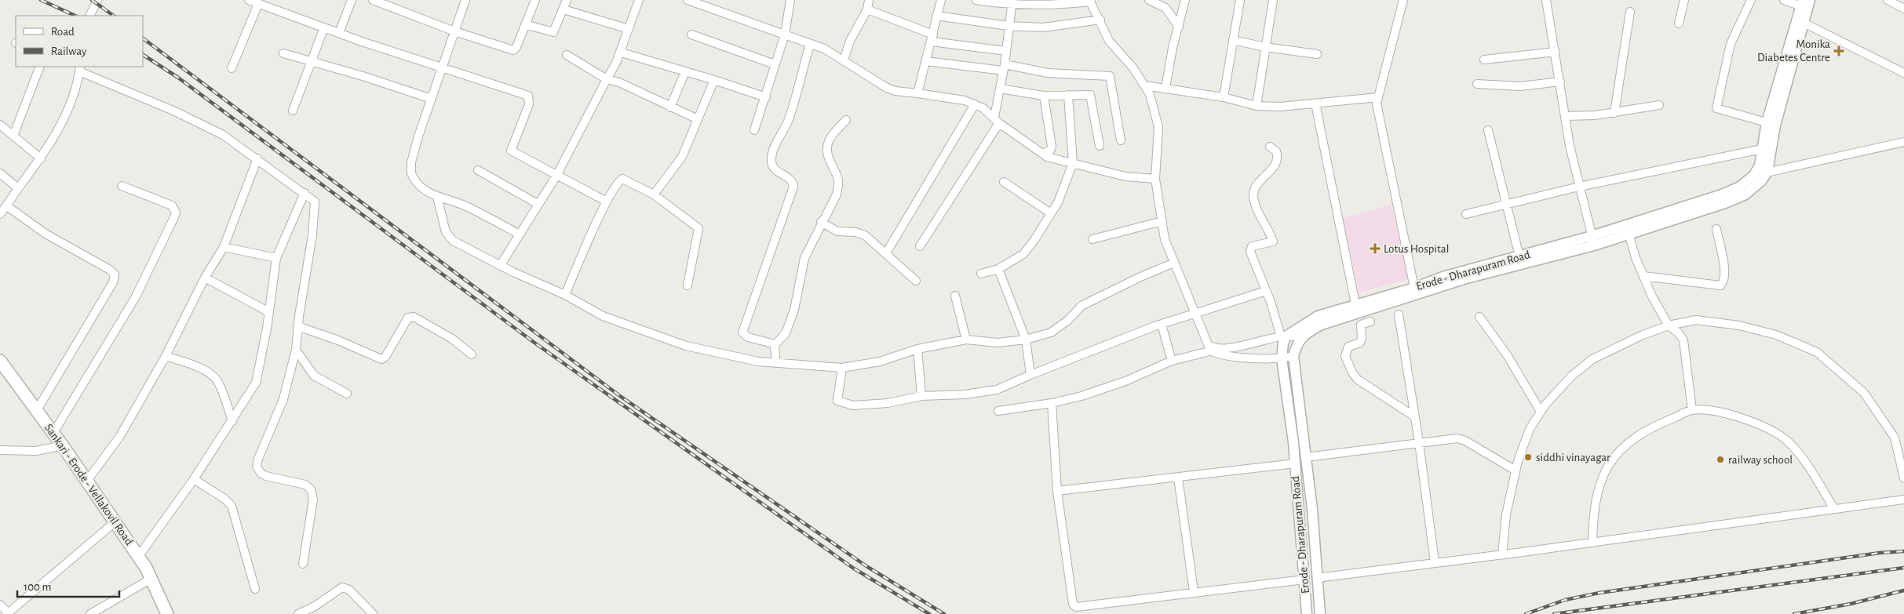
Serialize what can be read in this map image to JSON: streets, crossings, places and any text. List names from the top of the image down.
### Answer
{
  "streets": {
    "highway": ["Sankari - Erode - Vellakovil Road"],
    "main road": ["Erode - Dharapuram Road"]
  },
  "places": {
    "health": ["Monika Diabetes Centre", "Lotus Hospital"],
    "other": ["siddhi vinayagar", "railway school"]
  },
  "legend": ["Road", "Railway"],
  "scale_bar": "100 m"
}
